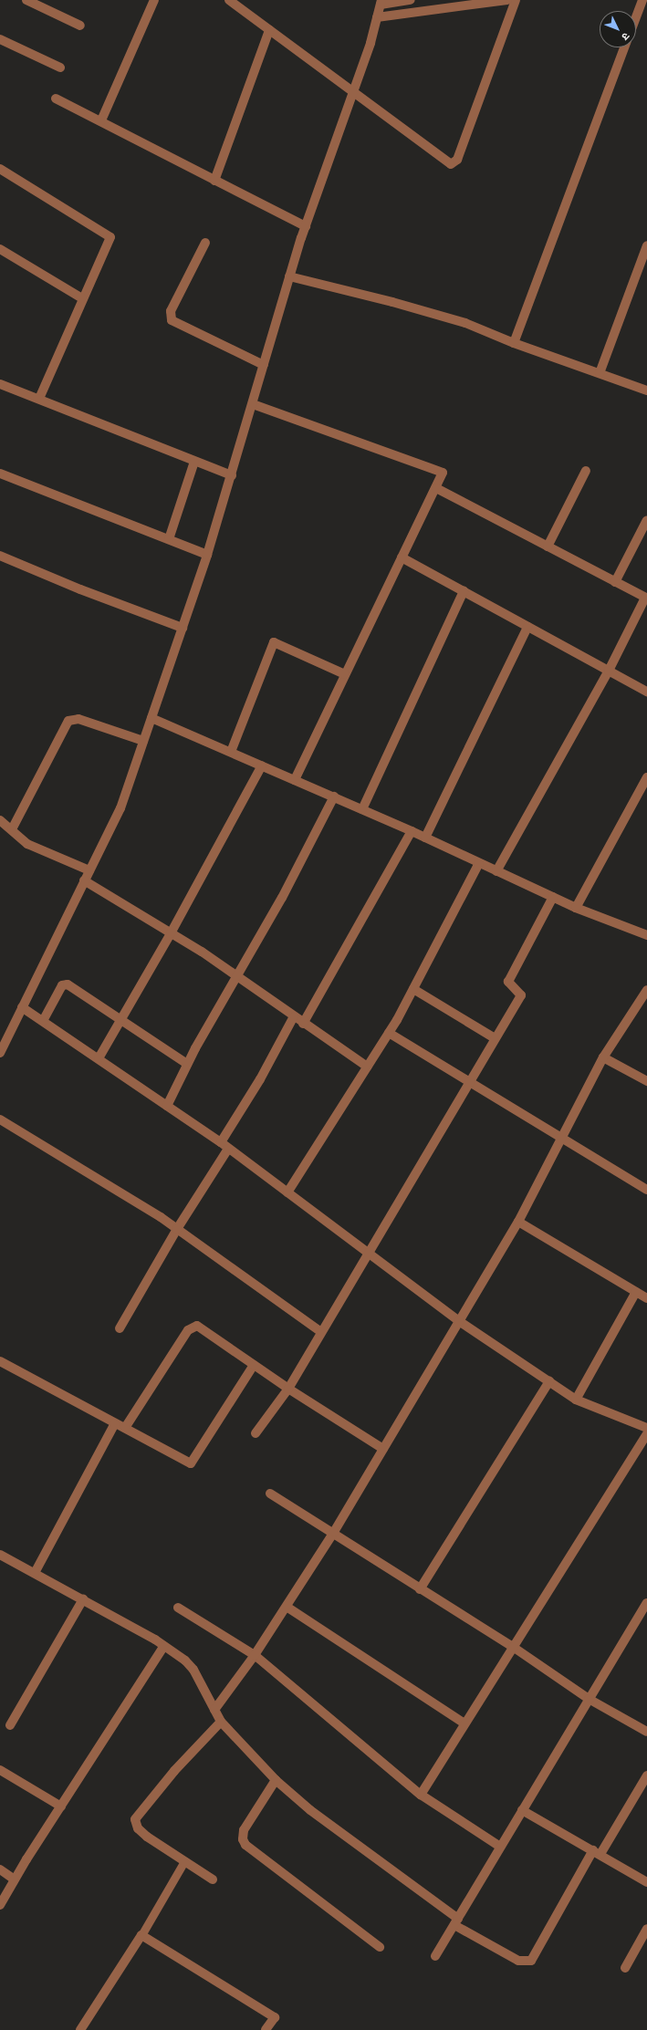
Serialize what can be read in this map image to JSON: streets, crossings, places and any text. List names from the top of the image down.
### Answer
{
  "north": "bottom right"
}
